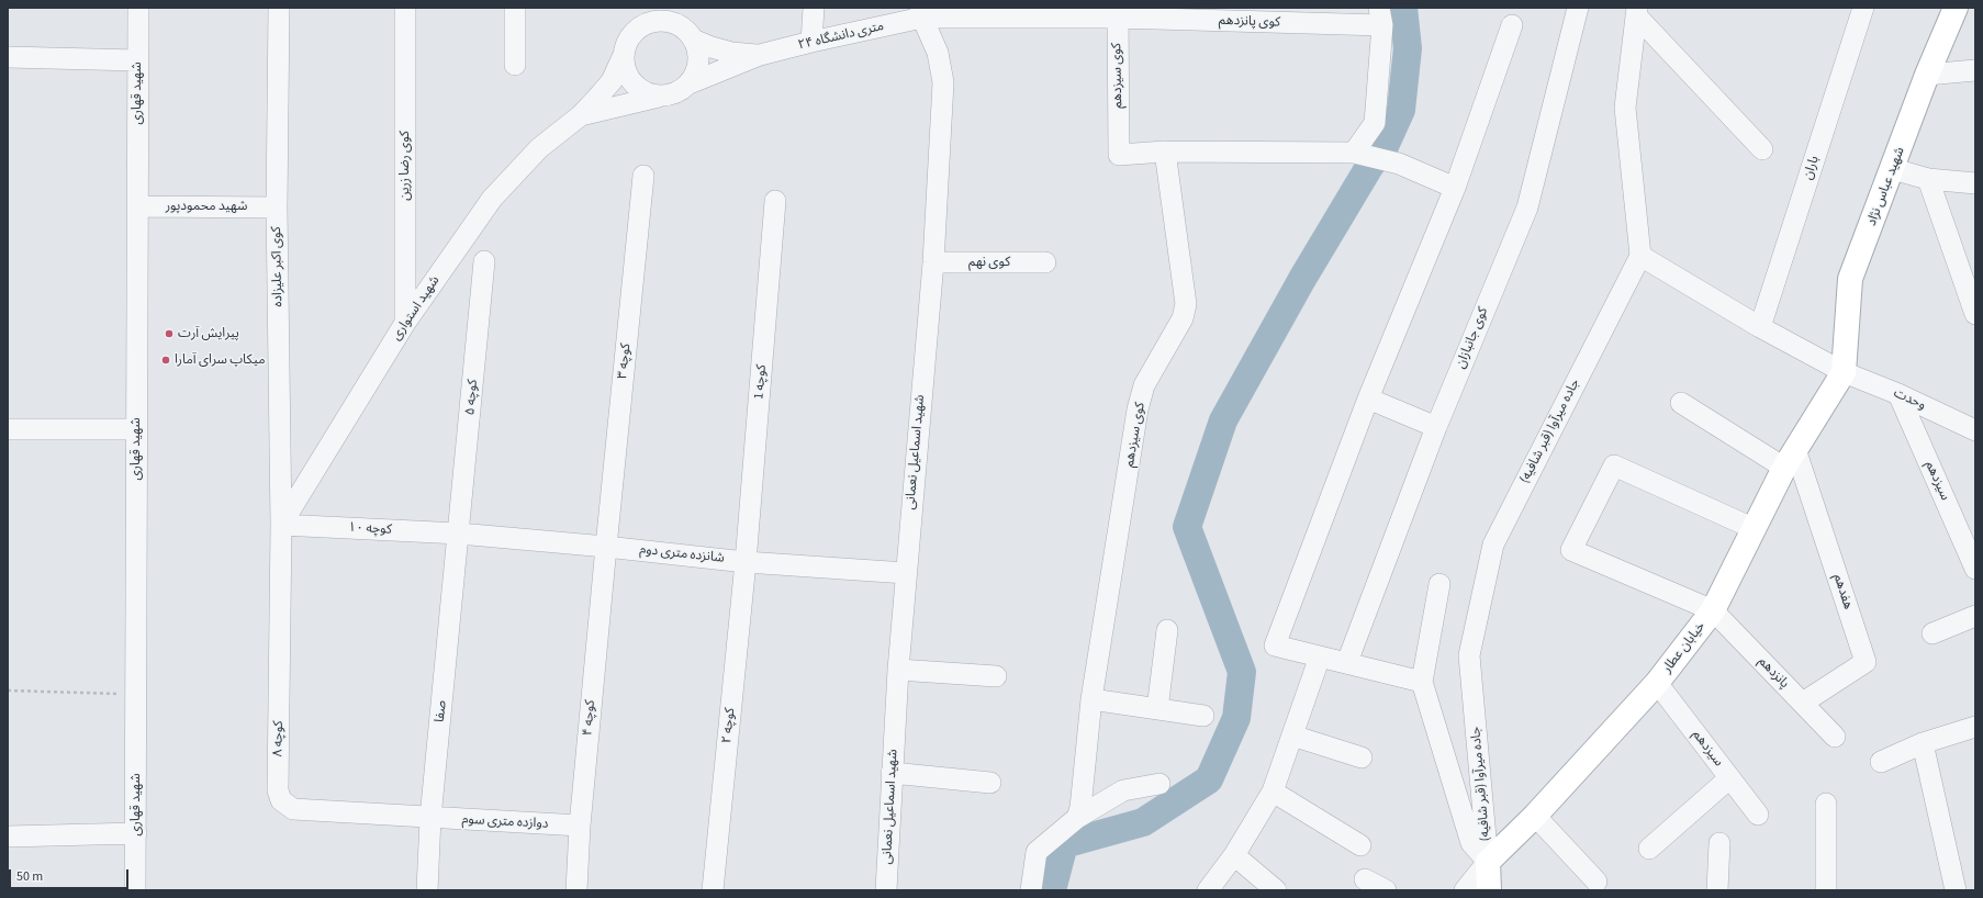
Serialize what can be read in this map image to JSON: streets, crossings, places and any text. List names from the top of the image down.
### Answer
{
  "streets": {
    "main road": ["شهید عباس نژاد", "خیابان عطار"],
    "street": [
      "کوی پانزدهم",
      "۲۴ متری دانشگاه",
      "کوی سیزدهم",
      "شهید قهاری",
      "کوی رضا زرین",
      "باران",
      "شهید محمودپور",
      "کوی نهم",
      "کوی اکبر علیزاده",
      "شهید استواری",
      "کوی جانبازان",
      "کوچه ۳",
      "کوچه 1",
      "کوچه ۵",
      "وحدت",
      "جاده میرآوا (قبر شافیه)",
      "شهید اسماعیل نعمانی",
      "سیزدهم",
      "کوچه ۱۰",
      "شانزده متری دوم",
      "هفدهم",
      "پانزدهم",
      "صفا",
      "کوچه ۴",
      "کوچه ۲",
      "کوچه ۸",
      "دوازده متری سوم"
    ]
  },
  "crossings": [
    ["کوی پانزدهم", "۲۴ متری دانشگاه"],
    ["کوی پانزدهم", "کوی سیزدهم"],
    ["۲۴ متری دانشگاه", "کوی سیزدهم"],
    ["۲۴ متری دانشگاه", "شهید استواری"],
    ["۲۴ متری دانشگاه", "شهید اسماعیل نعمانی"],
    ["شهید قهاری", "شهید محمودپور"],
    ["کوی رضا زرین", "شهید استواری"],
    ["باران", "وحدت"],
    ["شهید عباس نژاد", "وحدت"],
    ["شهید عباس نژاد", "خیابان عطار"],
    ["شهید محمودپور", "کوی اکبر علیزاده"],
    ["کوی نهم", "شهید اسماعیل نعمانی"],
    ["کوی اکبر علیزاده", "شهید استواری"],
    ["کوی اکبر علیزاده", "کوچه ۱۰"],
    ["کوی اکبر علیزاده", "کوچه ۸"],
    ["شهید استواری", "کوچه ۱۰"],
    ["شهید استواری", "کوچه ۸"],
    ["کوچه ۳", "شانزده متری دوم"],
    ["کوچه ۳", "کوچه ۴"],
    ["کوچه 1", "شانزده متری دوم"],
    ["کوچه 1", "کوچه ۲"],
    ["کوچه ۵", "کوچه ۱۰"],
    ["کوچه ۵", "شانزده متری دوم"],
    ["کوچه ۵", "صفا"],
    ["وحدت", "جاده میرآوا (قبر شافیه)"],
    ["وحدت", "سیزدهم"],
    ["وحدت", "خیابان عطار"],
    ["جاده میرآوا (قبر شافیه)", "خیابان عطار"],
    ["شهید اسماعیل نعمانی", "شانزده متری دوم"],
    ["سیزدهم", "خیابان عطار"],
    ["کوچه ۱۰", "شانزده متری دوم"],
    ["کوچه ۱۰", "صفا"],
    ["کوچه ۱۰", "کوچه ۸"],
    ["شانزده متری دوم", "صفا"],
    ["شانزده متری دوم", "کوچه ۴"],
    ["شانزده متری دوم", "کوچه ۲"],
    ["هفدهم", "خیابان عطار"],
    ["هفدهم", "پانزدهم"],
    ["خیابان عطار", "پانزدهم"],
    ["صفا", "کوچه ۸"],
    ["صفا", "دوازده متری سوم"],
    ["کوچه ۴", "دوازده متری سوم"],
    ["کوچه ۸", "دوازده متری سوم"]
  ],
  "places": ["پیرایش آرت", "میکاپ سرای آمارا"],
  "scale_bar": "50 m"
}
